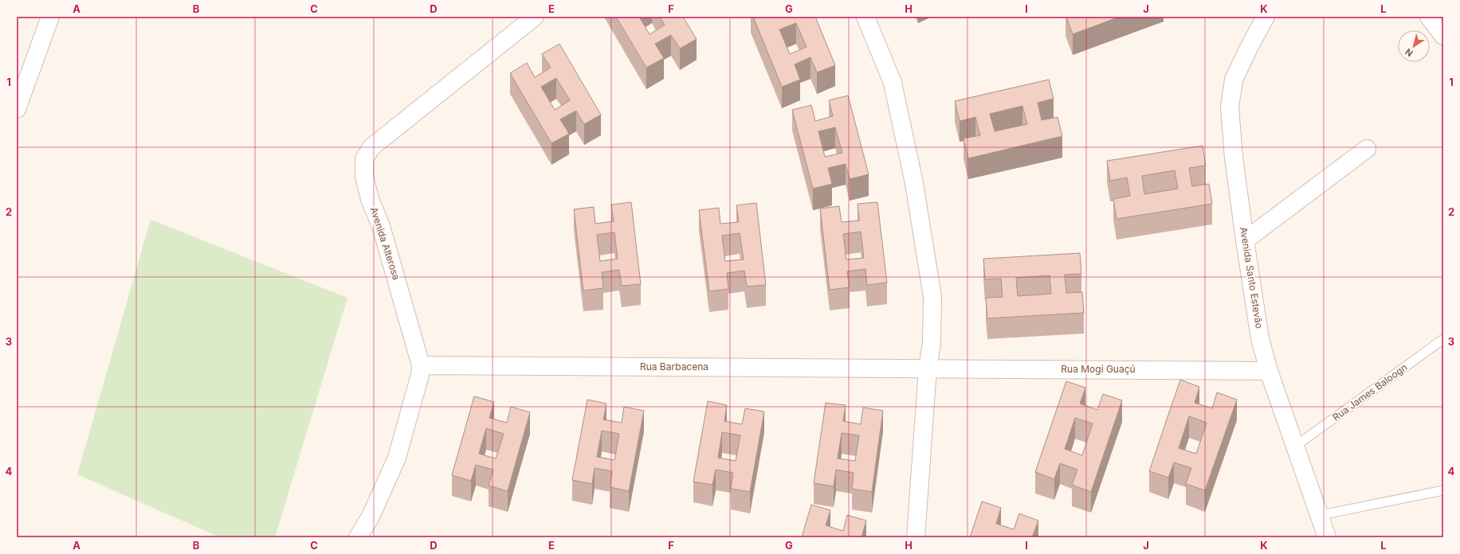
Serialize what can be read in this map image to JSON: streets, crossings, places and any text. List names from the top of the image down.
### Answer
{
  "streets": {
    "street": [
      "Avenida Alterosa",
      "Avenida Santo Estevão",
      "Rua Barbacena",
      "Rua Mogi Guaçú"
    ],
    "lane": ["Rua James Baloogn"]
  },
  "crossings": [
    ["Avenida Alterosa", "Rua Barbacena"],
    ["Avenida Santo Estevão", "Rua Mogi Guaçú"],
    ["Avenida Santo Estevão", "Rua James Baloogn"],
    ["Rua Barbacena", "Rua Mogi Guaçú"]
  ],
  "north": "bottom left",
  "grid": {
    "columns": [
      "A",
      "B",
      "C",
      "D",
      "E",
      "F",
      "G",
      "H",
      "I",
      "J",
      "K",
      "L"
    ],
    "rows": [
      "1",
      "2",
      "3",
      "4"
    ]
  }
}
